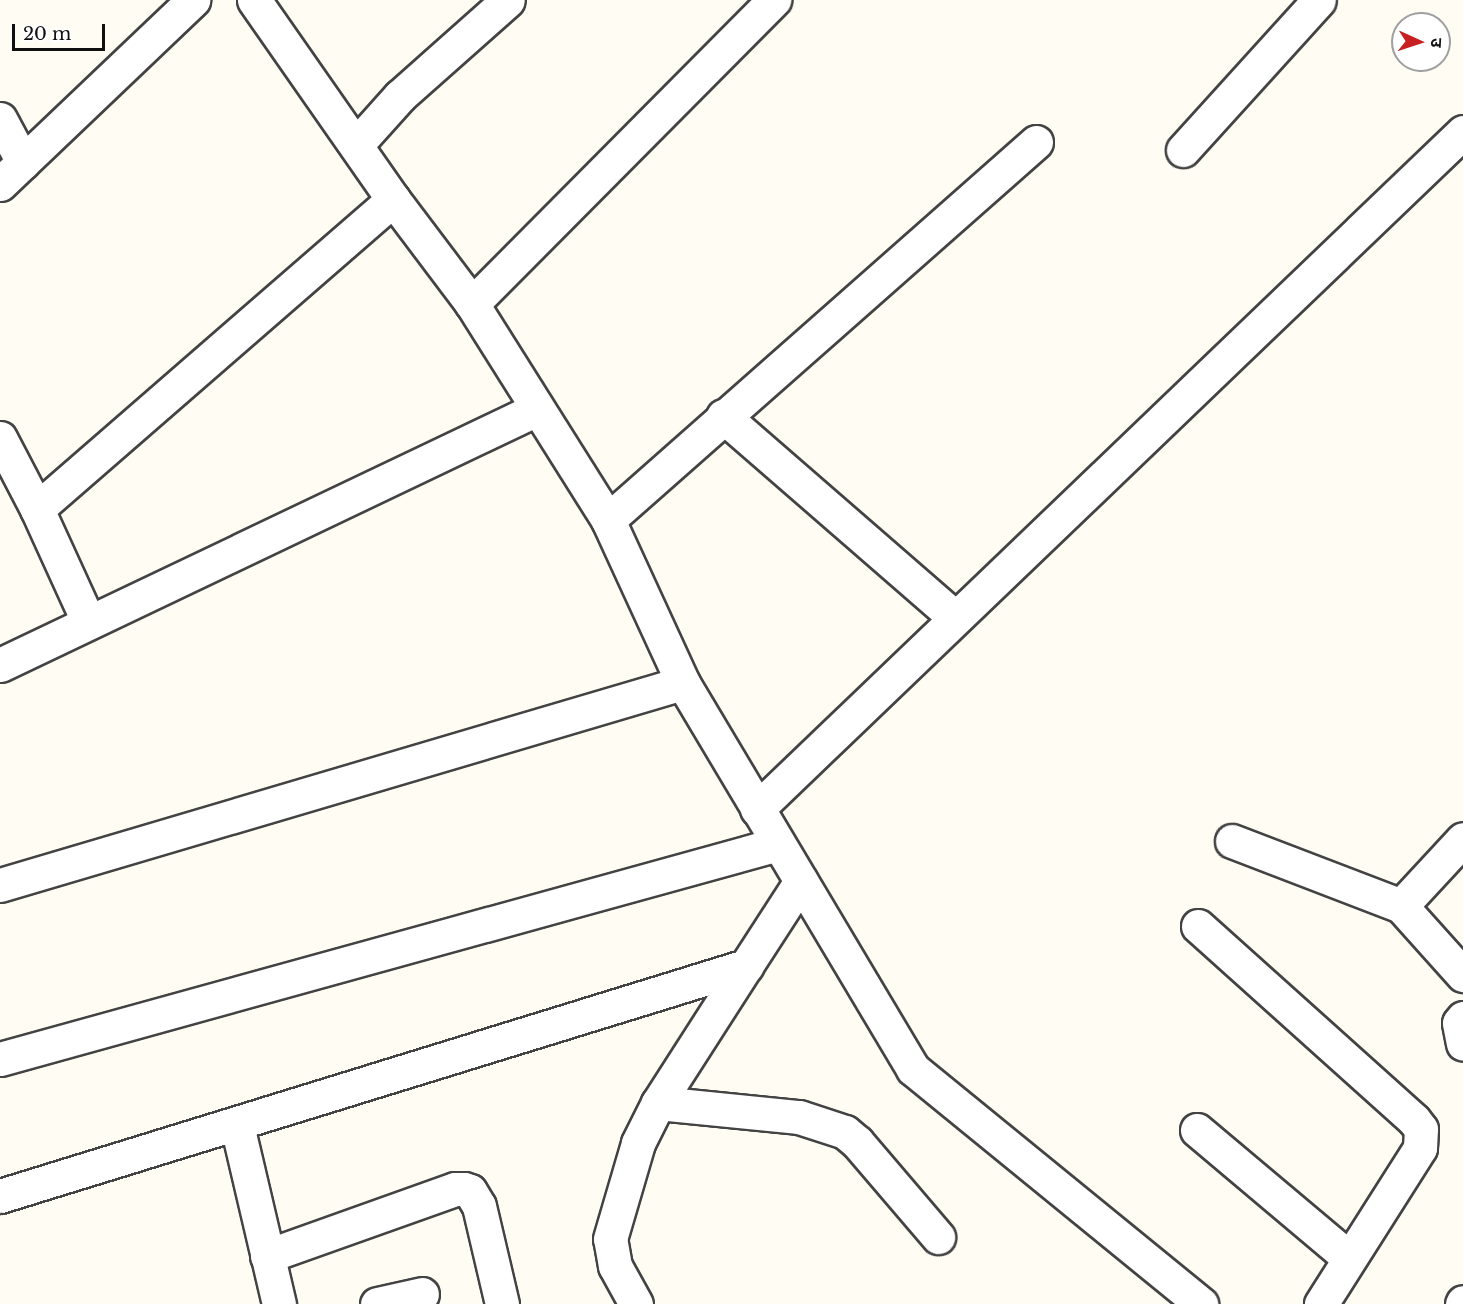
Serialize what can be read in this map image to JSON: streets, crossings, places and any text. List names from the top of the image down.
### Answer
{
  "scale_bar": "20 m",
  "north": "right"
}
